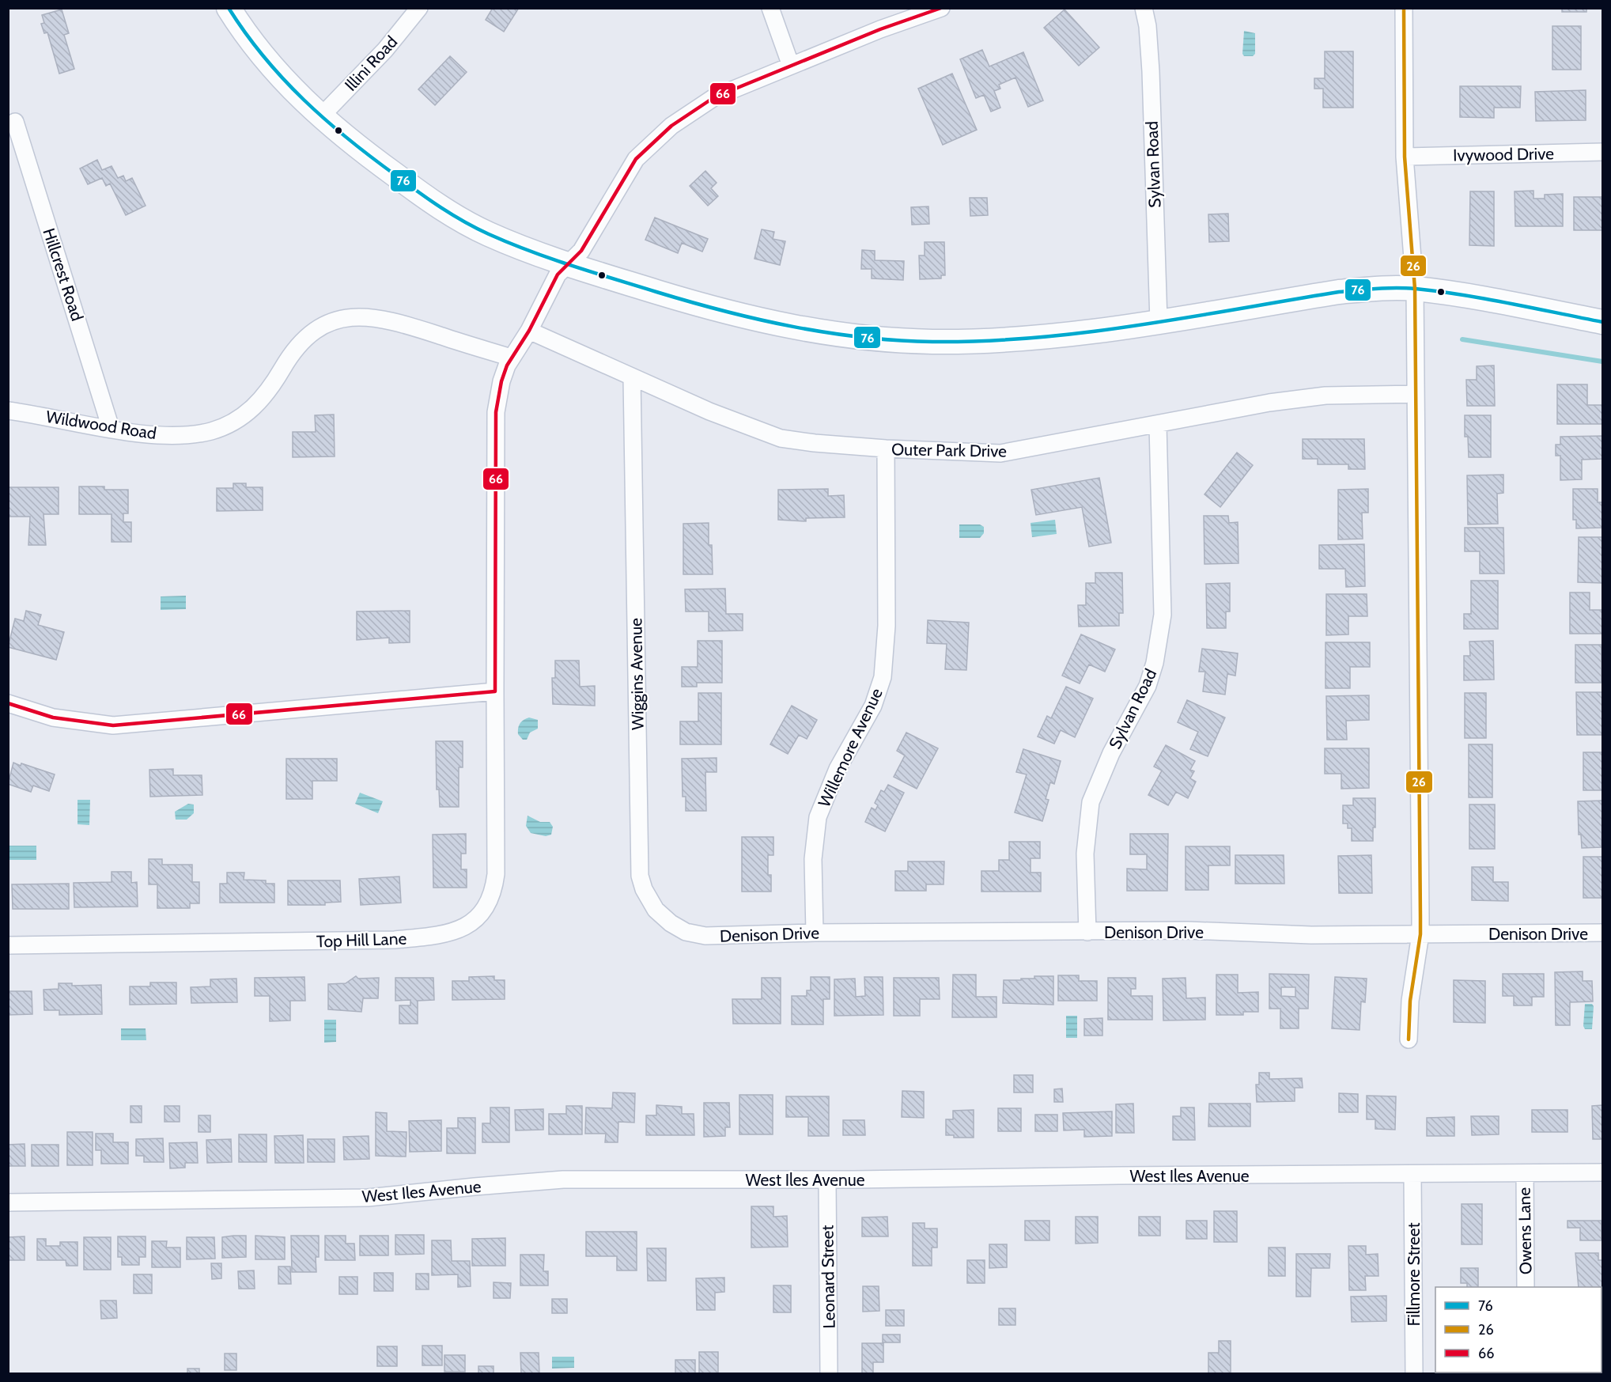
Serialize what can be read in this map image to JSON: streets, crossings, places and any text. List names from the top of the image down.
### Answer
{
  "streets": {
    "street": [
      "Illini Road",
      "Ivywood Drive",
      "Sylvan Road",
      "Hillcrest Road",
      "Wildwood Road",
      "Outer Park Drive",
      "Wiggins Avenue",
      "Willemore Avenue",
      "Denison Drive",
      "Top Hill Lane",
      "West Iles Avenue",
      "Owens Lane",
      "Fillmore Street",
      "Leonard Street"
    ]
  },
  "crossings": [
    ["Sylvan Road", "Outer Park Drive"],
    ["Sylvan Road", "Denison Drive"],
    ["Hillcrest Road", "Wildwood Road"],
    ["Outer Park Drive", "Wiggins Avenue"],
    ["Outer Park Drive", "Willemore Avenue"],
    ["Wiggins Avenue", "Denison Drive"],
    ["Willemore Avenue", "Denison Drive"],
    ["West Iles Avenue", "Owens Lane"],
    ["West Iles Avenue", "Fillmore Street"],
    ["West Iles Avenue", "Leonard Street"]
  ],
  "lines": ["transit line 76", "transit line 26", "transit line 66"],
  "legend": ["76", "26", "66"]
}
